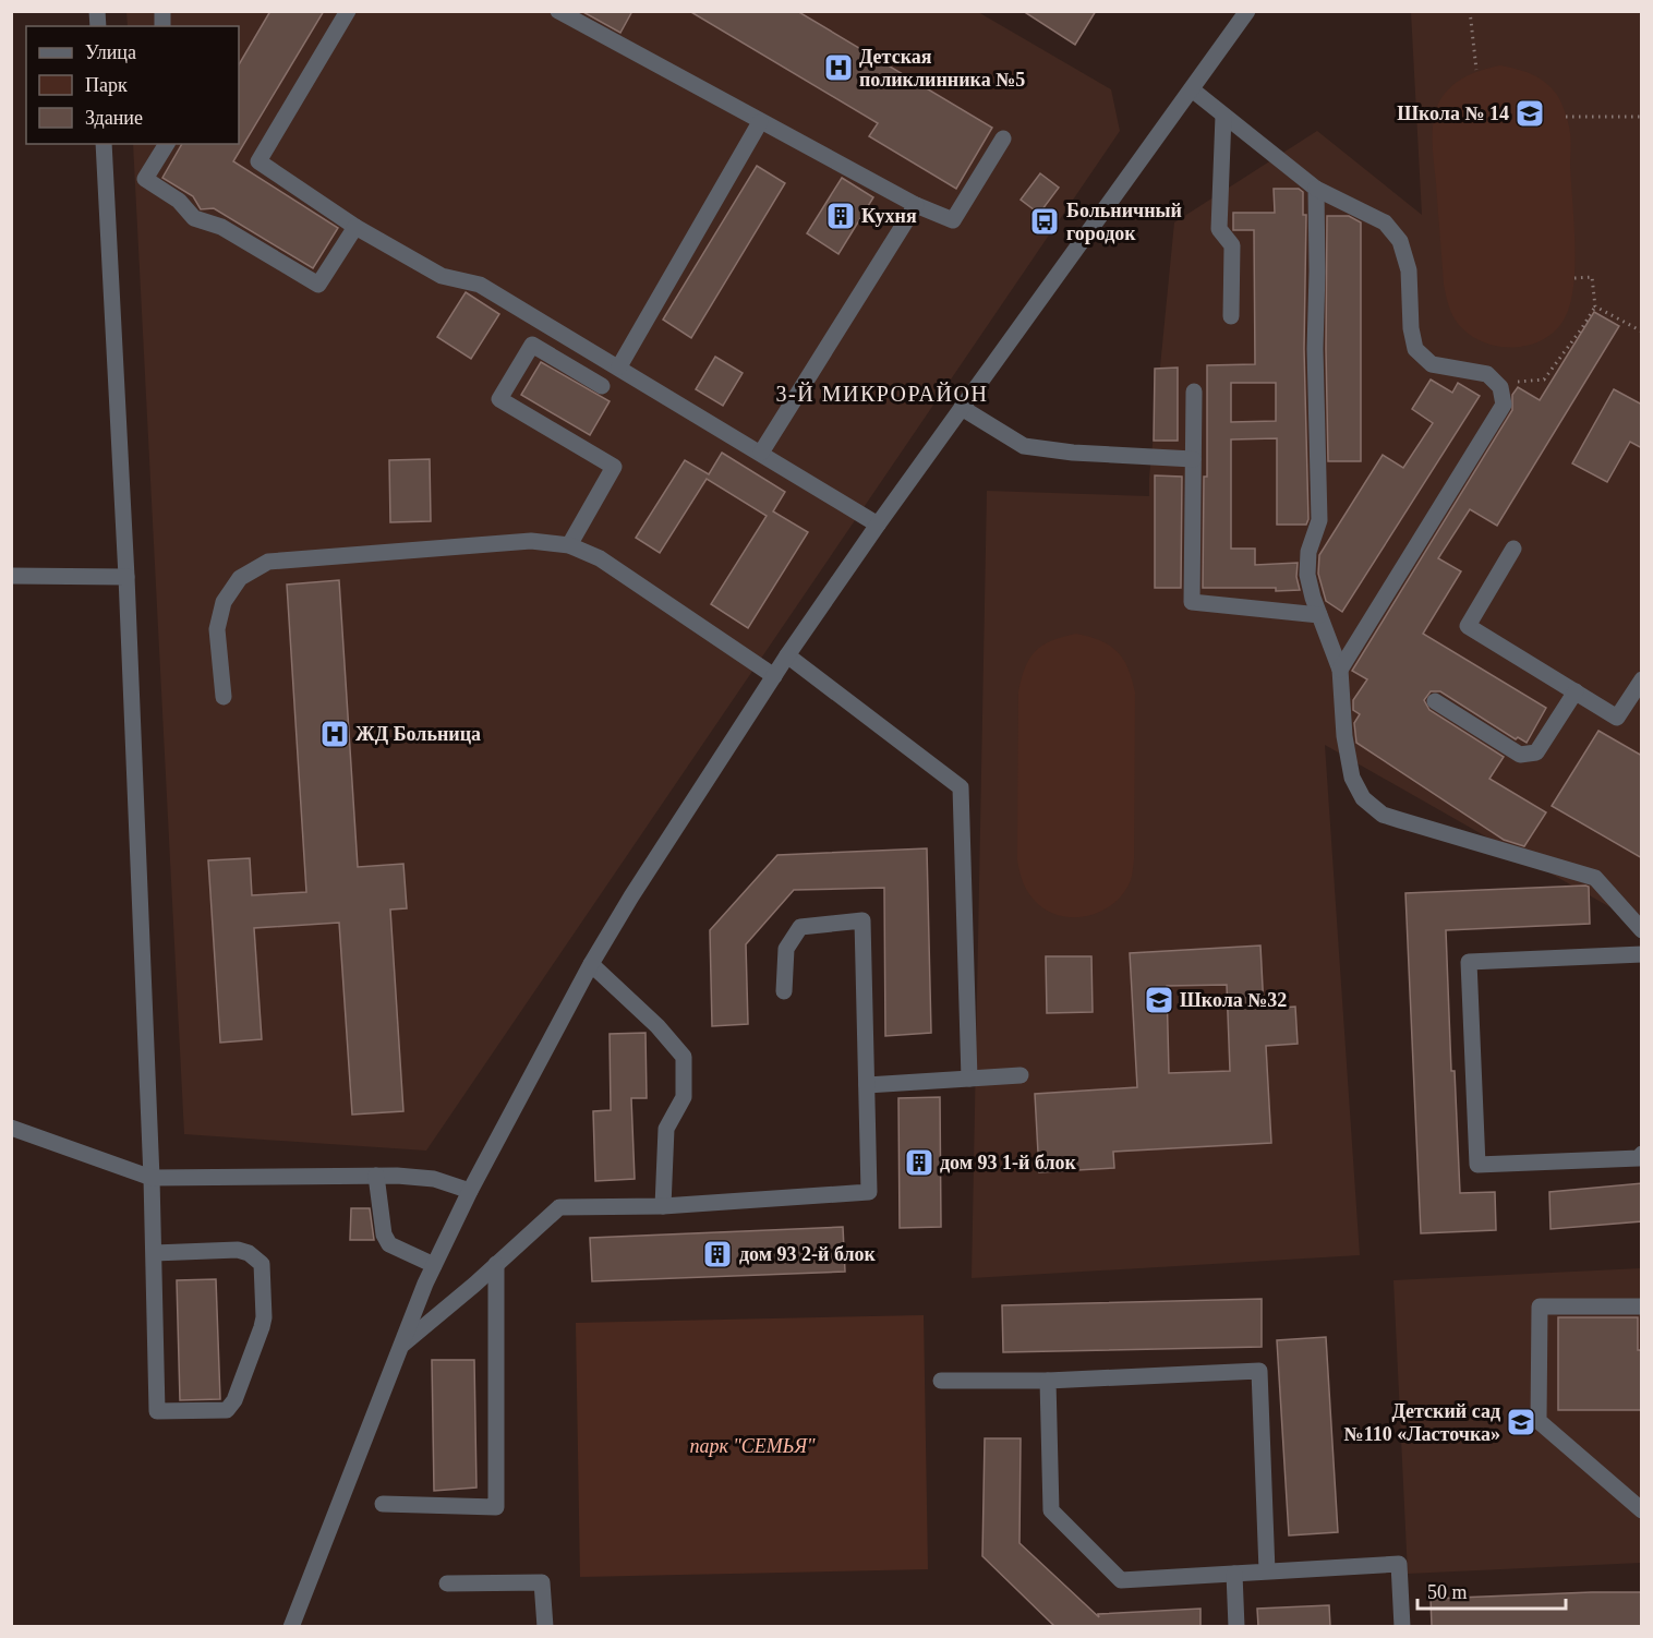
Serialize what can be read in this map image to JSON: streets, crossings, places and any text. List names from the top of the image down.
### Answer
{
  "districts": ["3-Й МИКРОРАЙОН"],
  "parks": ["парк \"СЕМЬЯ\""],
  "places": {
    "hospital": ["Детская поликлинника №5", "ЖД Больница"],
    "school or university": ["Школа № 14", "Школа №32", "Детский сад №110 «Ласточка»"],
    "building": ["Кухня", "дом 93 1-й блок", "дом 93 2-й блок"],
    "bus stop": ["Больничный городок"]
  },
  "legend": ["Улица", "Парк", "Здание"],
  "scale_bar": "50 m"
}
